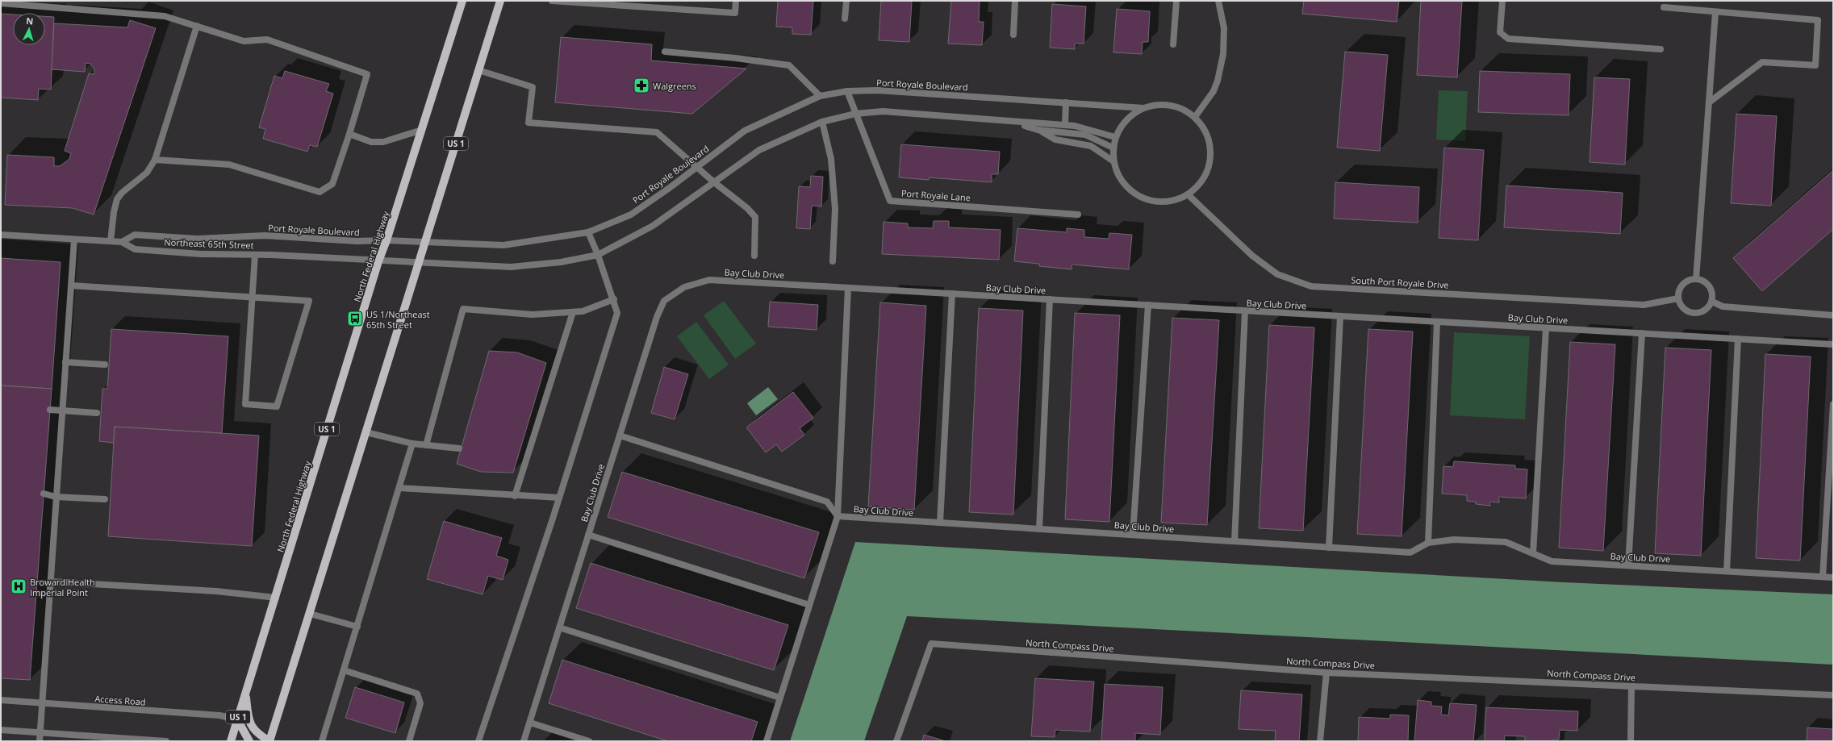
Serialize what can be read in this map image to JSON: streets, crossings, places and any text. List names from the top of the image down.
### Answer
{
  "streets": {
    "main road": ["US 1", "North Federal Highway"],
    "street": [
      "Port Royale Boulevard",
      "Port Royale Lane",
      "Northeast 65th Street",
      "Bay Club Drive",
      "South Port Royale Drive",
      "North Compass Drive",
      "Access Road"
    ]
  },
  "crossings": [
    ["Port Royale Boulevard", "US 1"],
    ["Port Royale Boulevard", "Port Royale Lane"],
    ["Port Royale Boulevard", "Northeast 65th Street"],
    ["Port Royale Boulevard", "North Federal Highway"],
    ["Port Royale Boulevard", "South Port Royale Drive"],
    ["US 1", "Northeast 65th Street"],
    ["Northeast 65th Street", "North Federal Highway"],
    ["North Federal Highway", "Access Road"]
  ],
  "places": {
    "pharmacy": ["Walgreens"],
    "bus stop": ["US 1/Northeast 65th Street"],
    "hospital": ["Broward Health Imperial Point"]
  },
  "north": "top"
}
